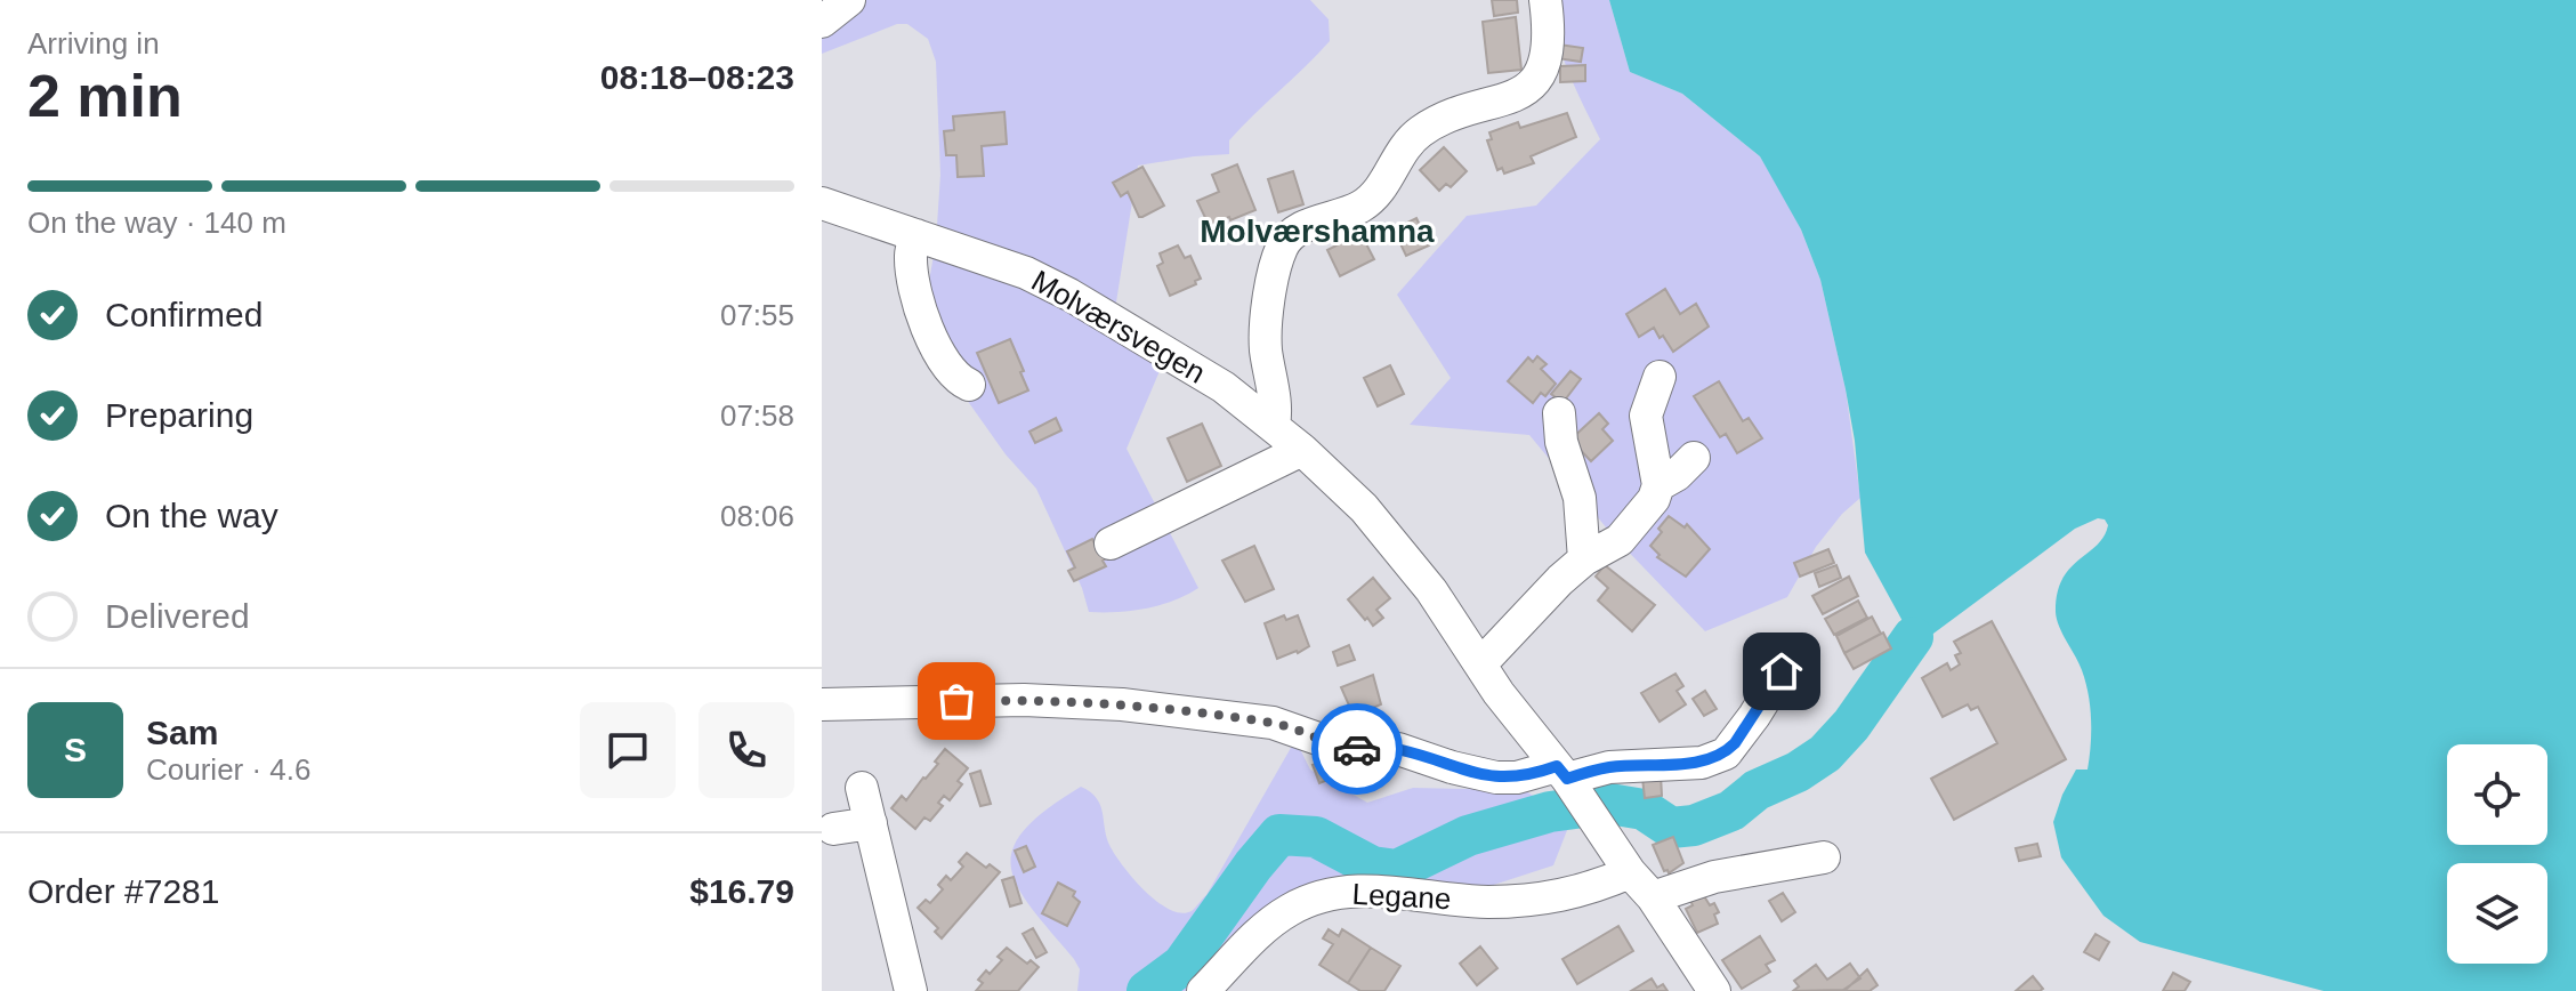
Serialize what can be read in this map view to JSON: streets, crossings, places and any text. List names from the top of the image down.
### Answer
{
  "streets": {
    "street": ["Molværsvegen", "Legane"]
  },
  "crossings": [
    ["Molværsvegen", "Legane"]
  ],
  "districts": ["Molværshamna"],
  "page": {
    "heading": ["2 min", "Arriving in", "08:18–08:23"],
    "panel": [
      "Sam",
      "Courier · 4.6",
      "Order #7281",
      "$16.79"
    ],
    "bar": "On the way · 140 m",
    "list": [
      ["Confirmed", "07:55"],
      ["Preparing", "07:58"],
      ["On the way", "08:06"],
      "Delivered"
    ],
    "round": "S"
  }
}
